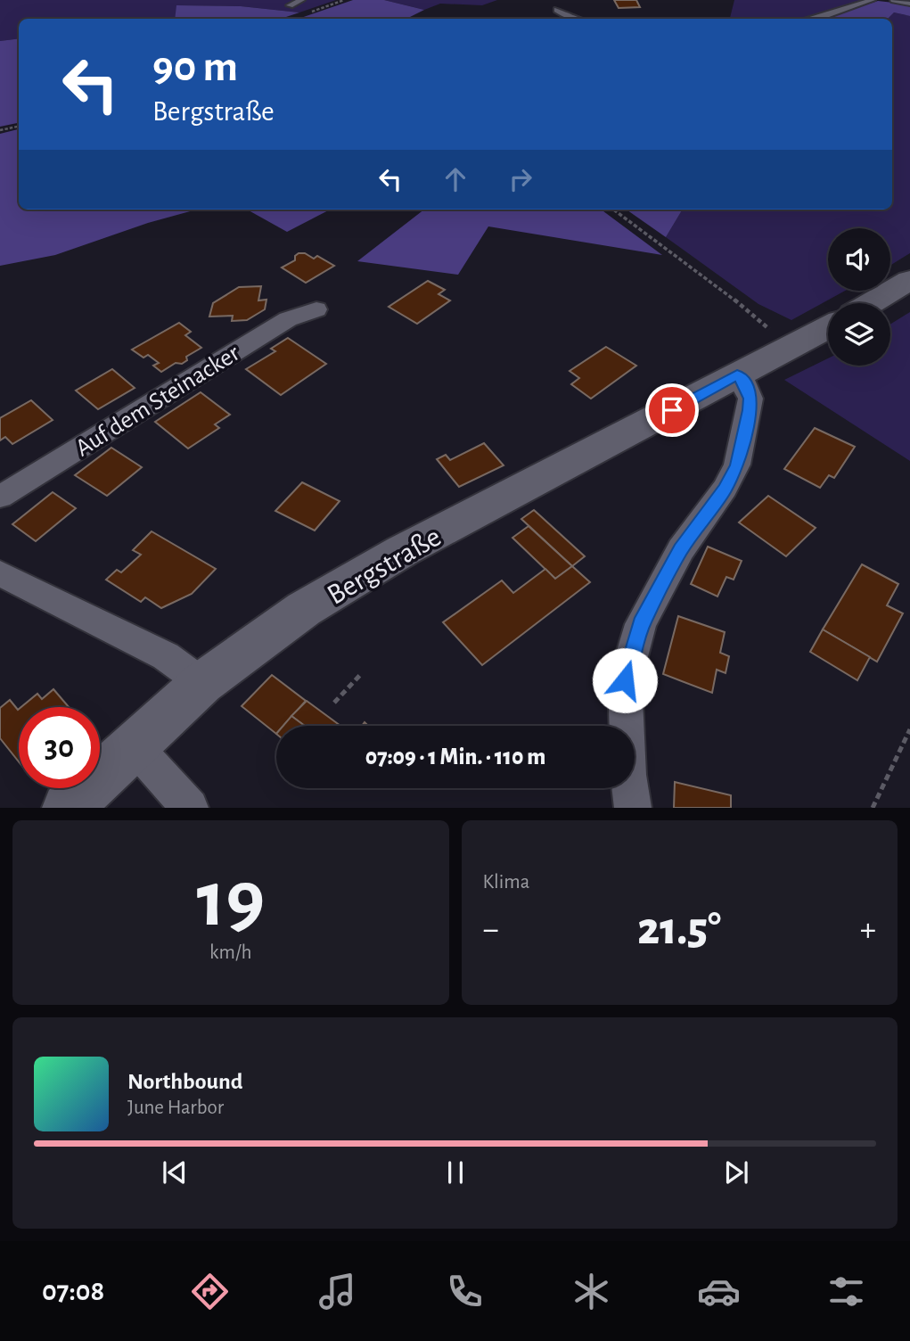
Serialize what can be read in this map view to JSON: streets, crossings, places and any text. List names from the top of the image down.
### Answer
{
  "streets": {
    "main road": ["Bergstraße"],
    "street": ["Auf dem Steinacker"]
  },
  "page": {
    "turn": ["90 m", "Bergstraße"],
    "limit": "30",
    "trip": "07:09 · 1 Min. · 110 m",
    "tile": [
      ["19", "km/h"],
      "Klima"
    ],
    "heat": ["−", "21.5°", "+"],
    "song": ["Northbound", "June Harbor"],
    "tabs": "07:08"
  }
}
